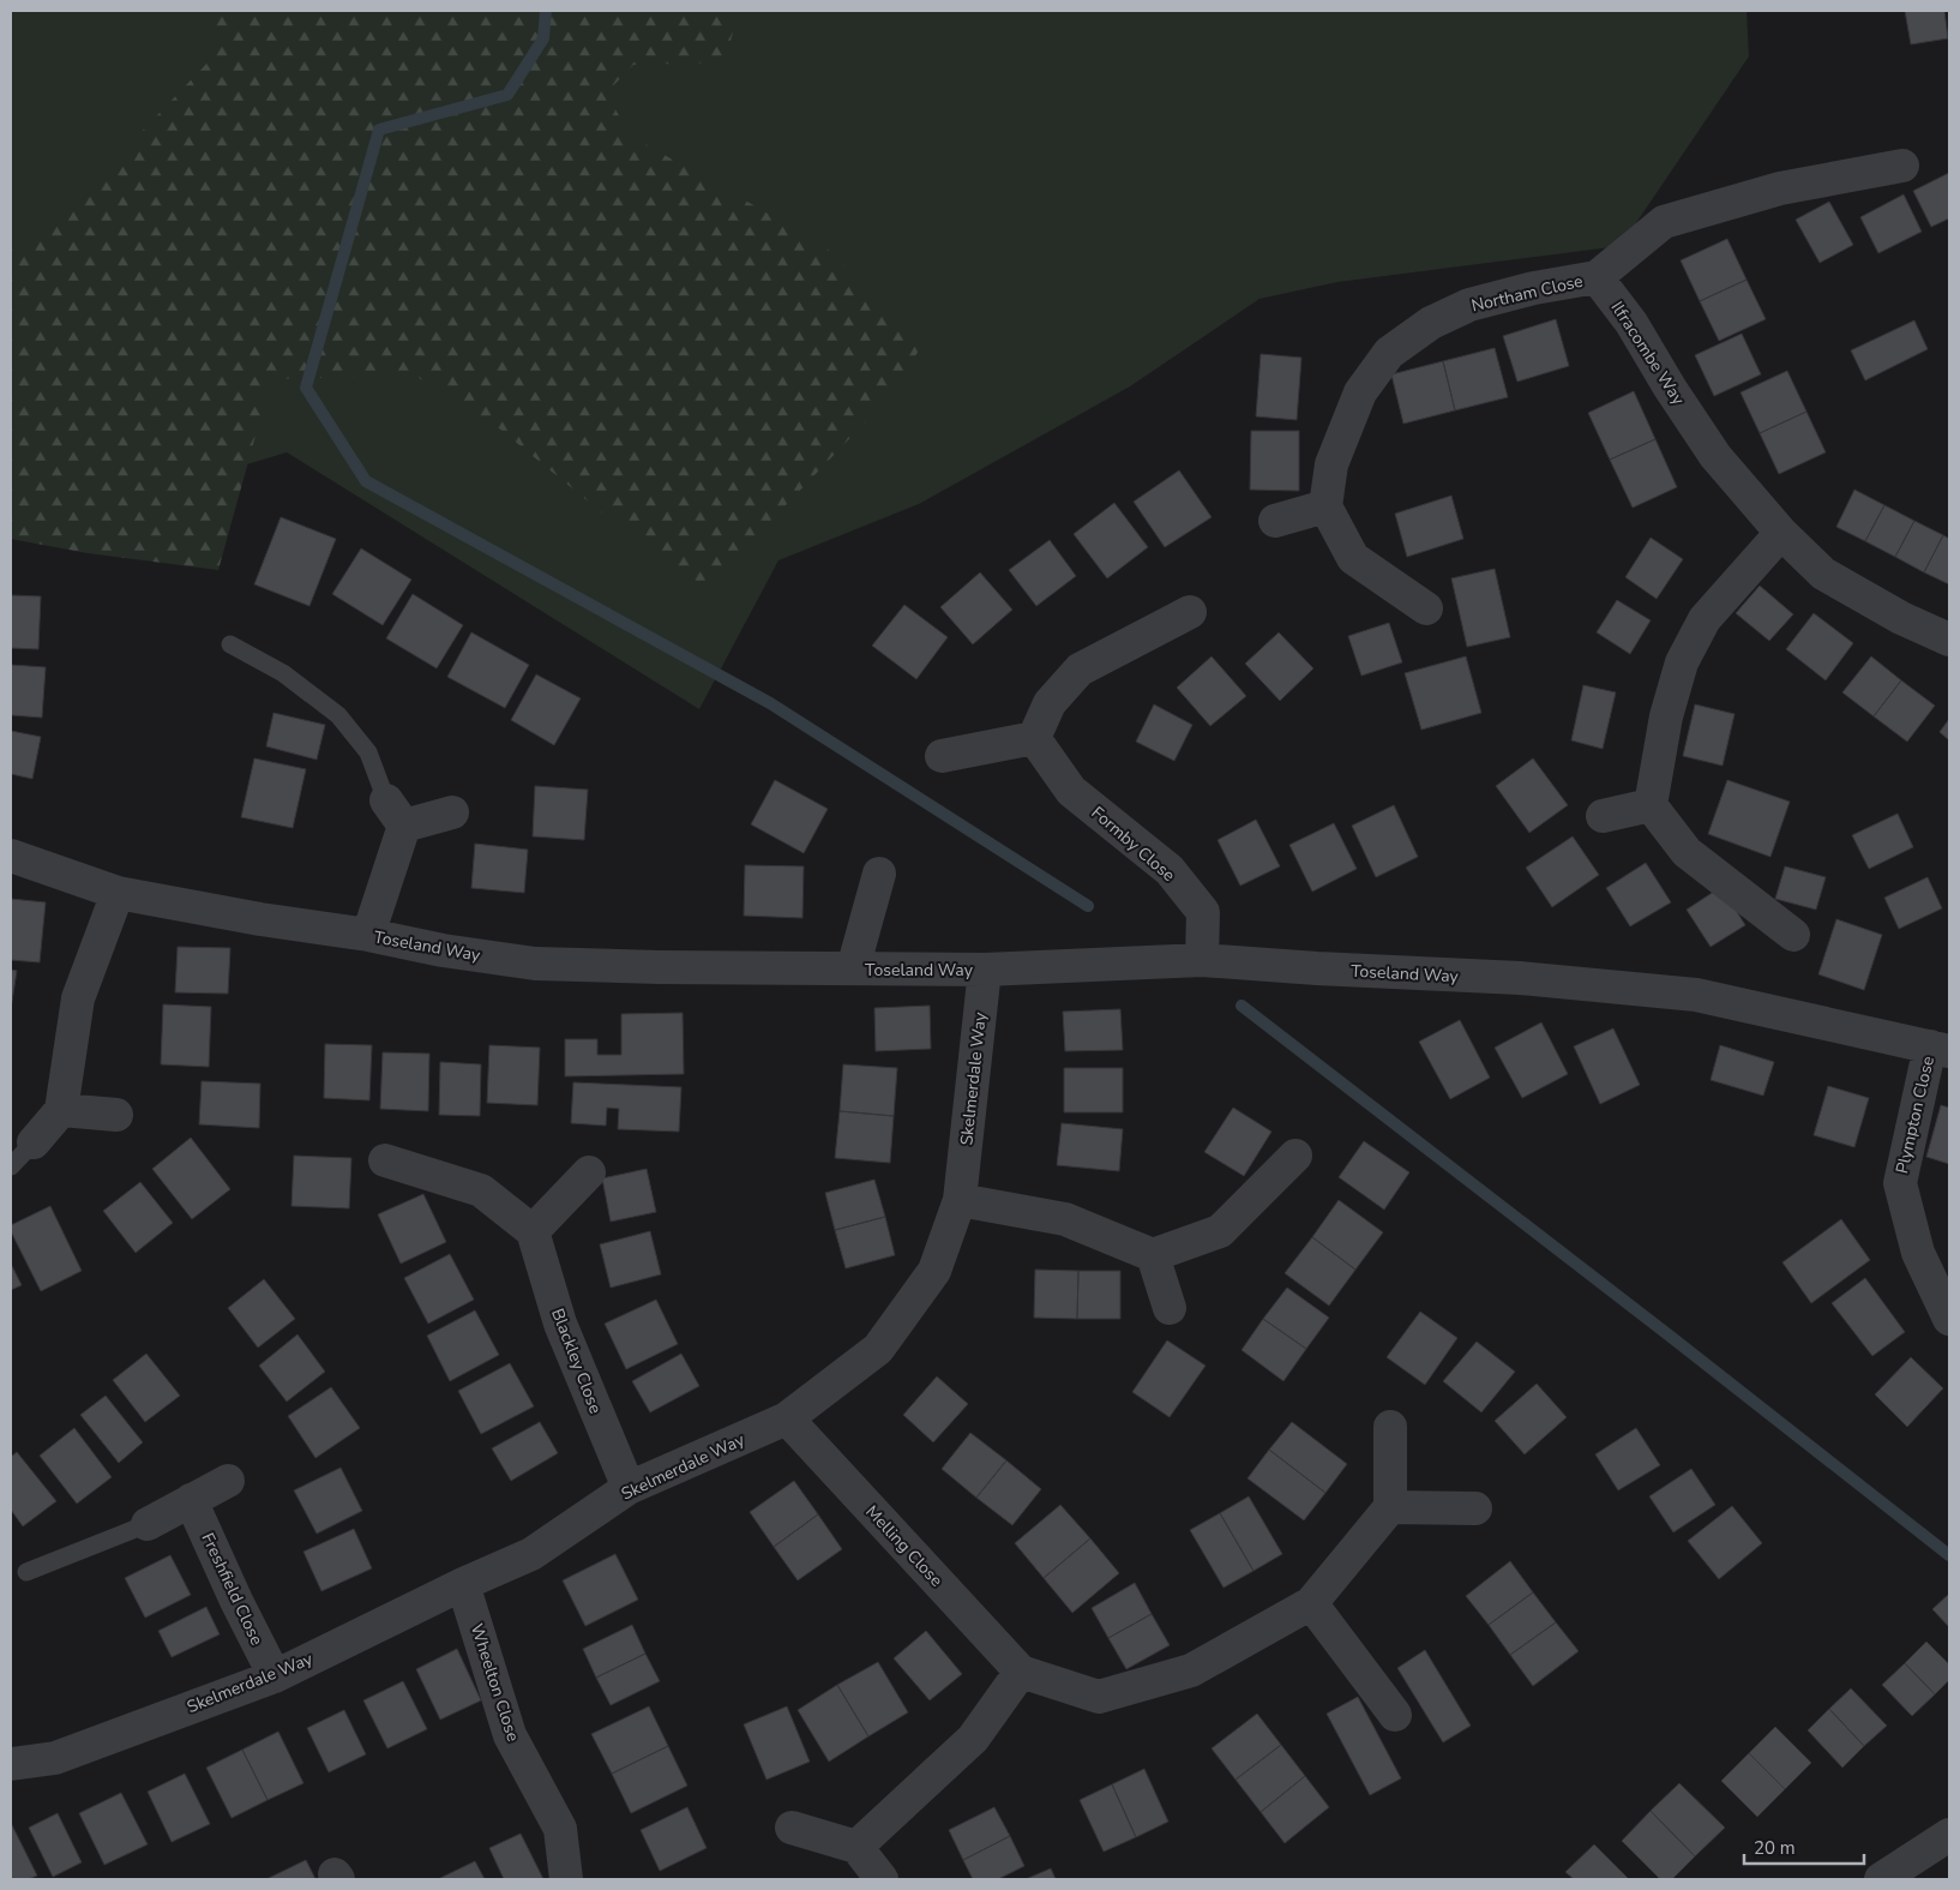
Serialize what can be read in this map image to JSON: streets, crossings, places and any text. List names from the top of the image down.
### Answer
{
  "streets": {
    "street": [
      "Northam Close",
      "Ilfracombe Way",
      "Formby Close",
      "Toseland Way",
      "Skelmerdale Way",
      "Plympton Close",
      "Blackley Close",
      "Melling Close",
      "Freshfield Close",
      "Wheelton Close"
    ]
  },
  "crossings": [
    ["Northam Close", "Ilfracombe Way"],
    ["Formby Close", "Toseland Way"],
    ["Toseland Way", "Skelmerdale Way"],
    ["Toseland Way", "Plympton Close"],
    ["Skelmerdale Way", "Blackley Close"],
    ["Skelmerdale Way", "Melling Close"],
    ["Skelmerdale Way", "Freshfield Close"],
    ["Skelmerdale Way", "Wheelton Close"]
  ],
  "scale_bar": "20 m"
}
